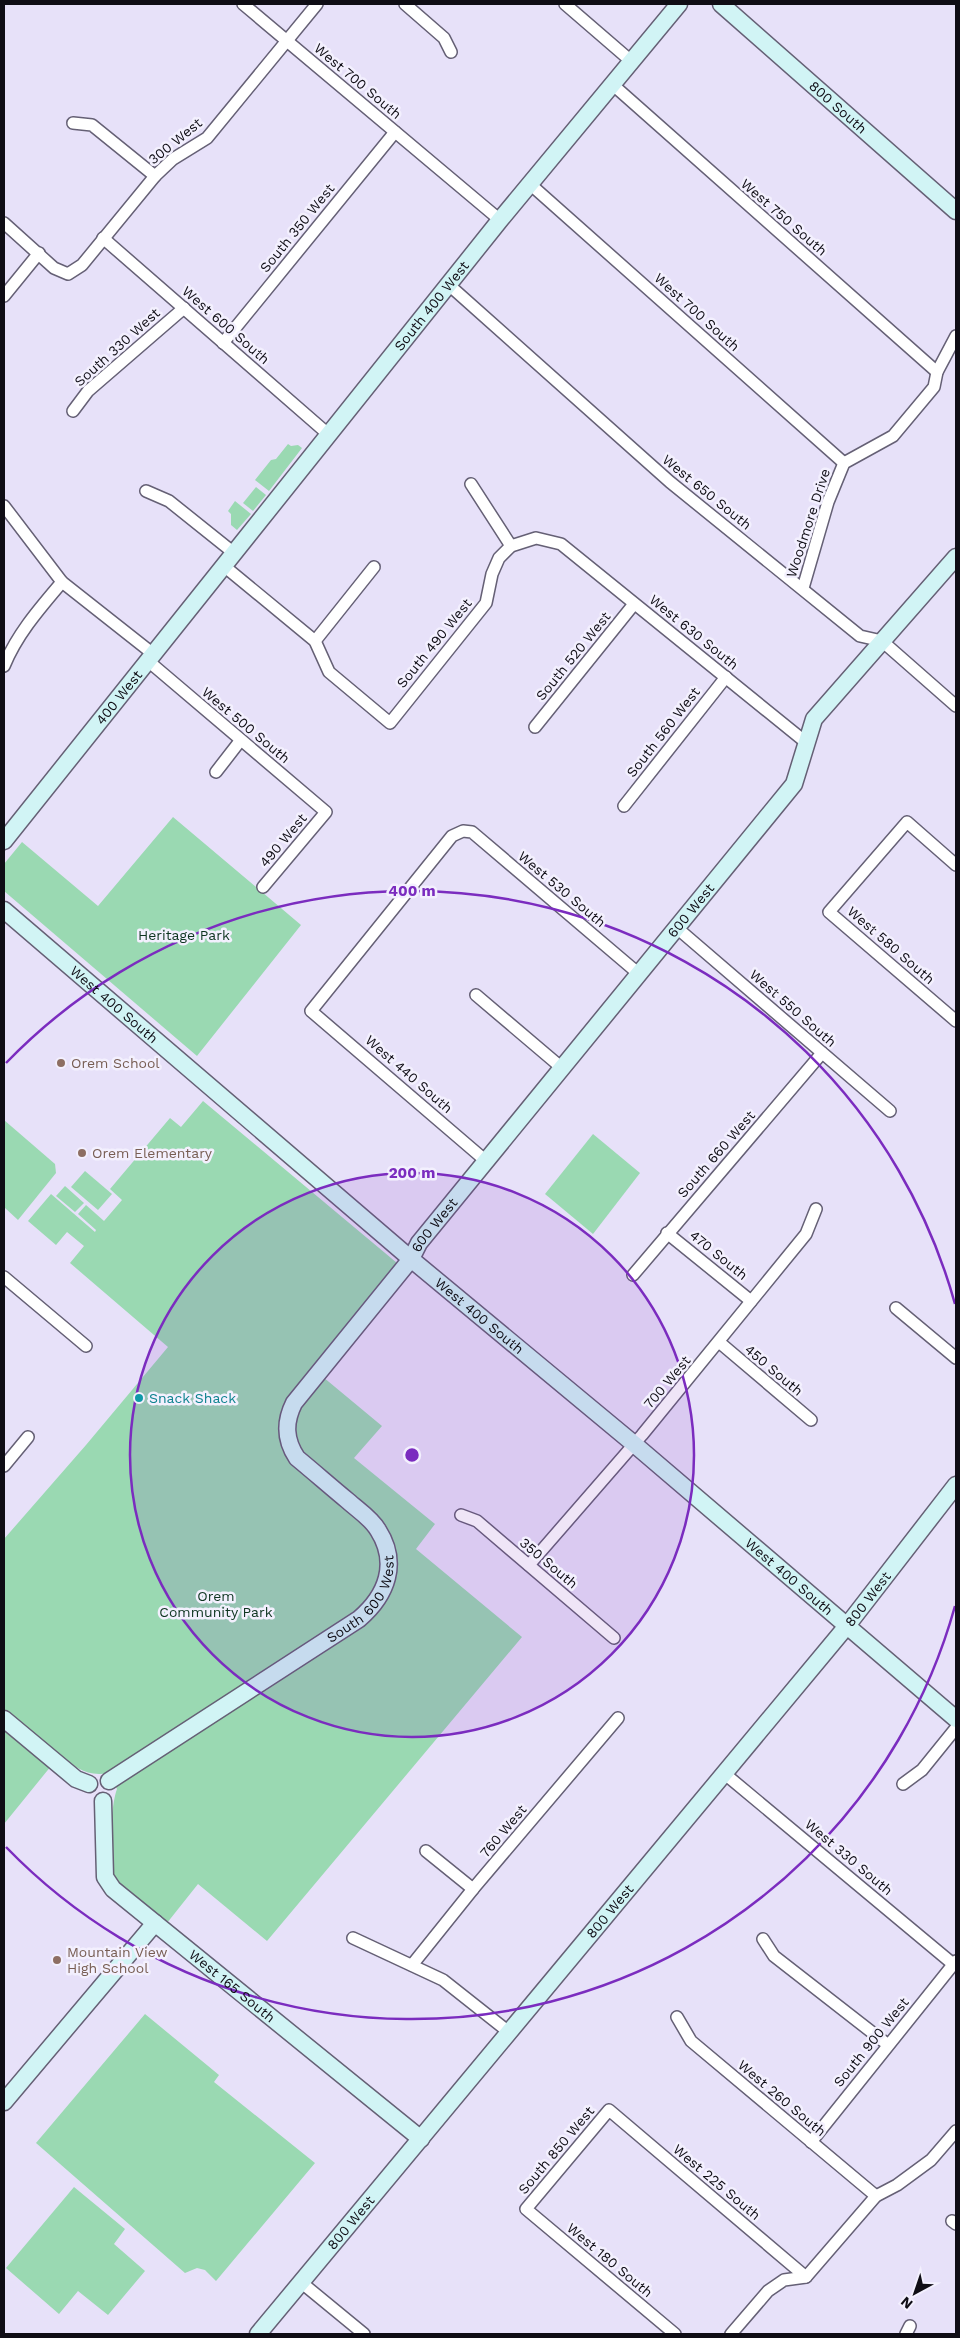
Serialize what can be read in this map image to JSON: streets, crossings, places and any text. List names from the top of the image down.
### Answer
{
  "streets": {
    "street": [
      "West 700 South",
      "800 South",
      "300 West",
      "West 750 South",
      "South 350 West",
      "South 400 West",
      "West 600 South",
      "South 330 West",
      "West 650 South",
      "Woodmore Drive",
      "West 630 South",
      "South 490 West",
      "South 520 West",
      "400 West",
      "West 500 South",
      "South 560 West",
      "490 West",
      "West 530 South",
      "600 West",
      "West 580 South",
      "West 400 South",
      "West 550 South",
      "West 440 South",
      "South 660 West",
      "470 South",
      "450 South",
      "700 West",
      "350 South",
      "South 600 West",
      "800 West",
      "760 West",
      "West 330 South",
      "West 165 South",
      "South 900 West",
      "West 260 South",
      "South 850 West",
      "West 225 South",
      "West 180 South"
    ]
  },
  "crossings": [
    ["West 700 South", "300 West"],
    ["West 700 South", "South 350 West"],
    ["West 700 South", "South 400 West"],
    ["West 700 South", "Woodmore Drive"],
    ["300 West", "West 600 South"],
    ["West 750 South", "South 400 West"],
    ["West 750 South", "Woodmore Drive"],
    ["South 350 West", "West 600 South"],
    ["South 400 West", "West 600 South"],
    ["South 400 West", "West 650 South"],
    ["South 400 West", "400 West"],
    ["West 600 South", "South 330 West"],
    ["West 650 South", "Woodmore Drive"],
    ["West 650 South", "600 West"],
    ["West 630 South", "South 490 West"],
    ["West 630 South", "South 520 West"],
    ["West 630 South", "South 560 West"],
    ["West 630 South", "600 West"],
    ["400 West", "West 500 South"],
    ["West 500 South", "490 West"],
    ["West 530 South", "600 West"],
    ["West 530 South", "West 440 South"],
    ["600 West", "West 400 South"],
    ["600 West", "West 550 South"],
    ["600 West", "West 440 South"],
    ["600 West", "South 600 West"],
    ["West 400 South", "700 West"],
    ["West 400 South", "South 600 West"],
    ["West 400 South", "800 West"],
    ["West 550 South", "South 660 West"],
    ["South 660 West", "470 South"],
    ["470 South", "700 West"],
    ["450 South", "700 West"],
    ["700 West", "350 South"],
    ["South 600 West", "West 165 South"],
    ["800 West", "West 330 South"],
    ["800 West", "West 165 South"],
    ["West 330 South", "South 900 West"],
    ["South 900 West", "West 260 South"],
    ["South 850 West", "West 225 South"],
    ["South 850 West", "West 180 South"]
  ],
  "parks": ["Heritage Park", "Orem Community Park"],
  "places": [
    "Orem School",
    "Orem Elementary",
    "Snack Shack",
    "Mountain View High School"
  ],
  "north": "bottom left",
  "rings": ["400 m", "200 m"]
}
